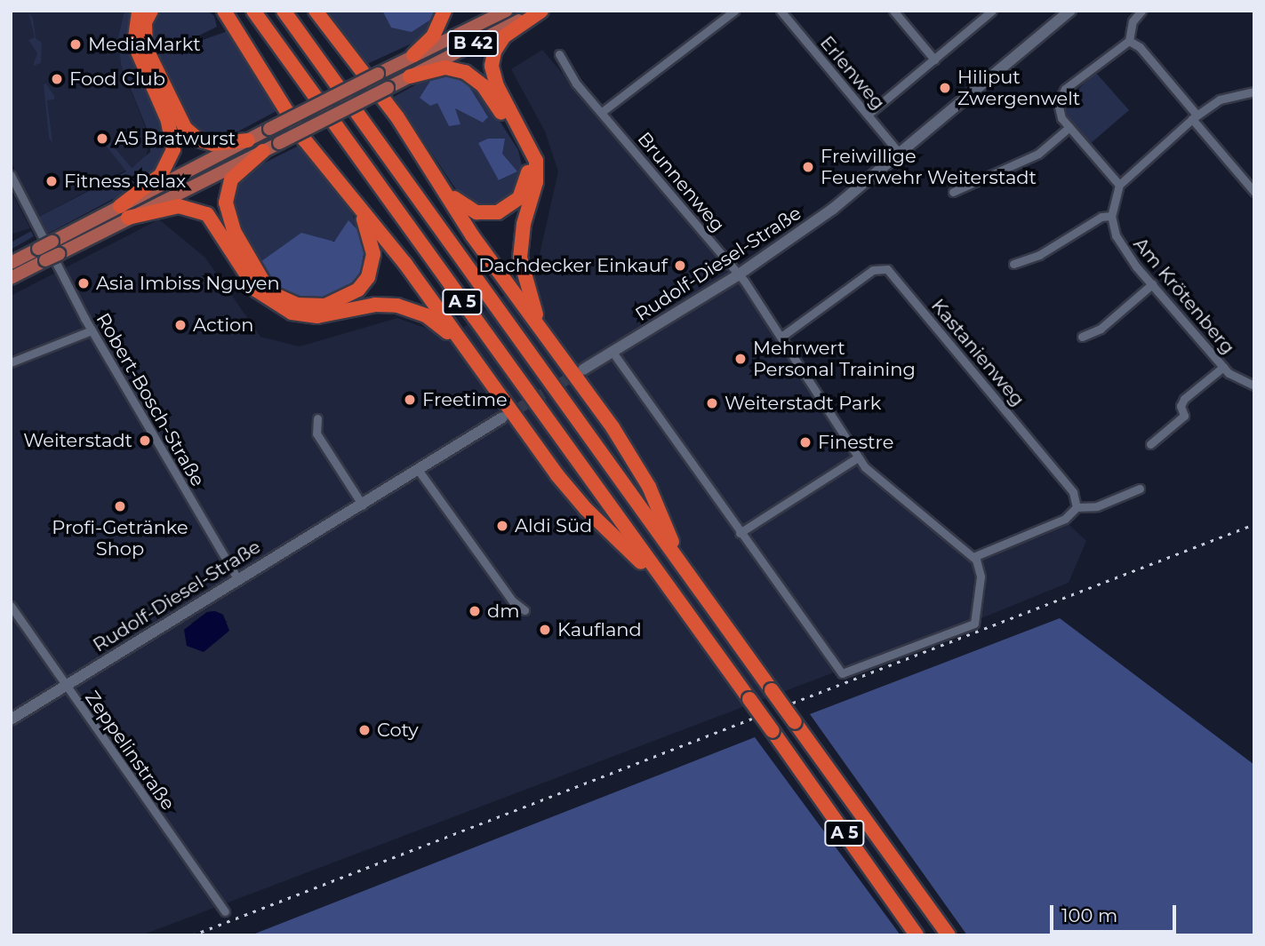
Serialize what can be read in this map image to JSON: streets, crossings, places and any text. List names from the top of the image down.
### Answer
{
  "streets": {
    "highway": ["A 5"],
    "main road": ["B 42"],
    "street": [
      "Erlenweg",
      "Brunnenweg",
      "Rudolf-Diesel-Straße",
      "Am Krötenberg",
      "Kastanienweg",
      "Robert-Bosch-Straße",
      "Zeppelinstraße"
    ]
  },
  "crossings": [
    ["B 42", "A 5"],
    ["B 42", "Robert-Bosch-Straße"],
    ["Erlenweg", "Rudolf-Diesel-Straße"],
    ["Brunnenweg", "Rudolf-Diesel-Straße"],
    ["Brunnenweg", "Kastanienweg"],
    ["Rudolf-Diesel-Straße", "Robert-Bosch-Straße"],
    ["Rudolf-Diesel-Straße", "Zeppelinstraße"]
  ],
  "places": [
    "MediaMarkt",
    "Food Club",
    "Hiliput Zwergenwelt",
    "A5 Bratwurst",
    "Freiwillige Feuerwehr Weiterstadt",
    "Fitness Relax",
    "Dachdecker Einkauf",
    "Asia Imbiss Nguyen",
    "Action",
    "Mehrwert Personal Training",
    "Freetime",
    "Weiterstadt Park",
    "Weiterstadt",
    "Finestre",
    "Profi-Getränke Shop",
    "Aldi Süd",
    "dm",
    "Kaufland",
    "Coty"
  ],
  "scale_bar": "100 m"
}
